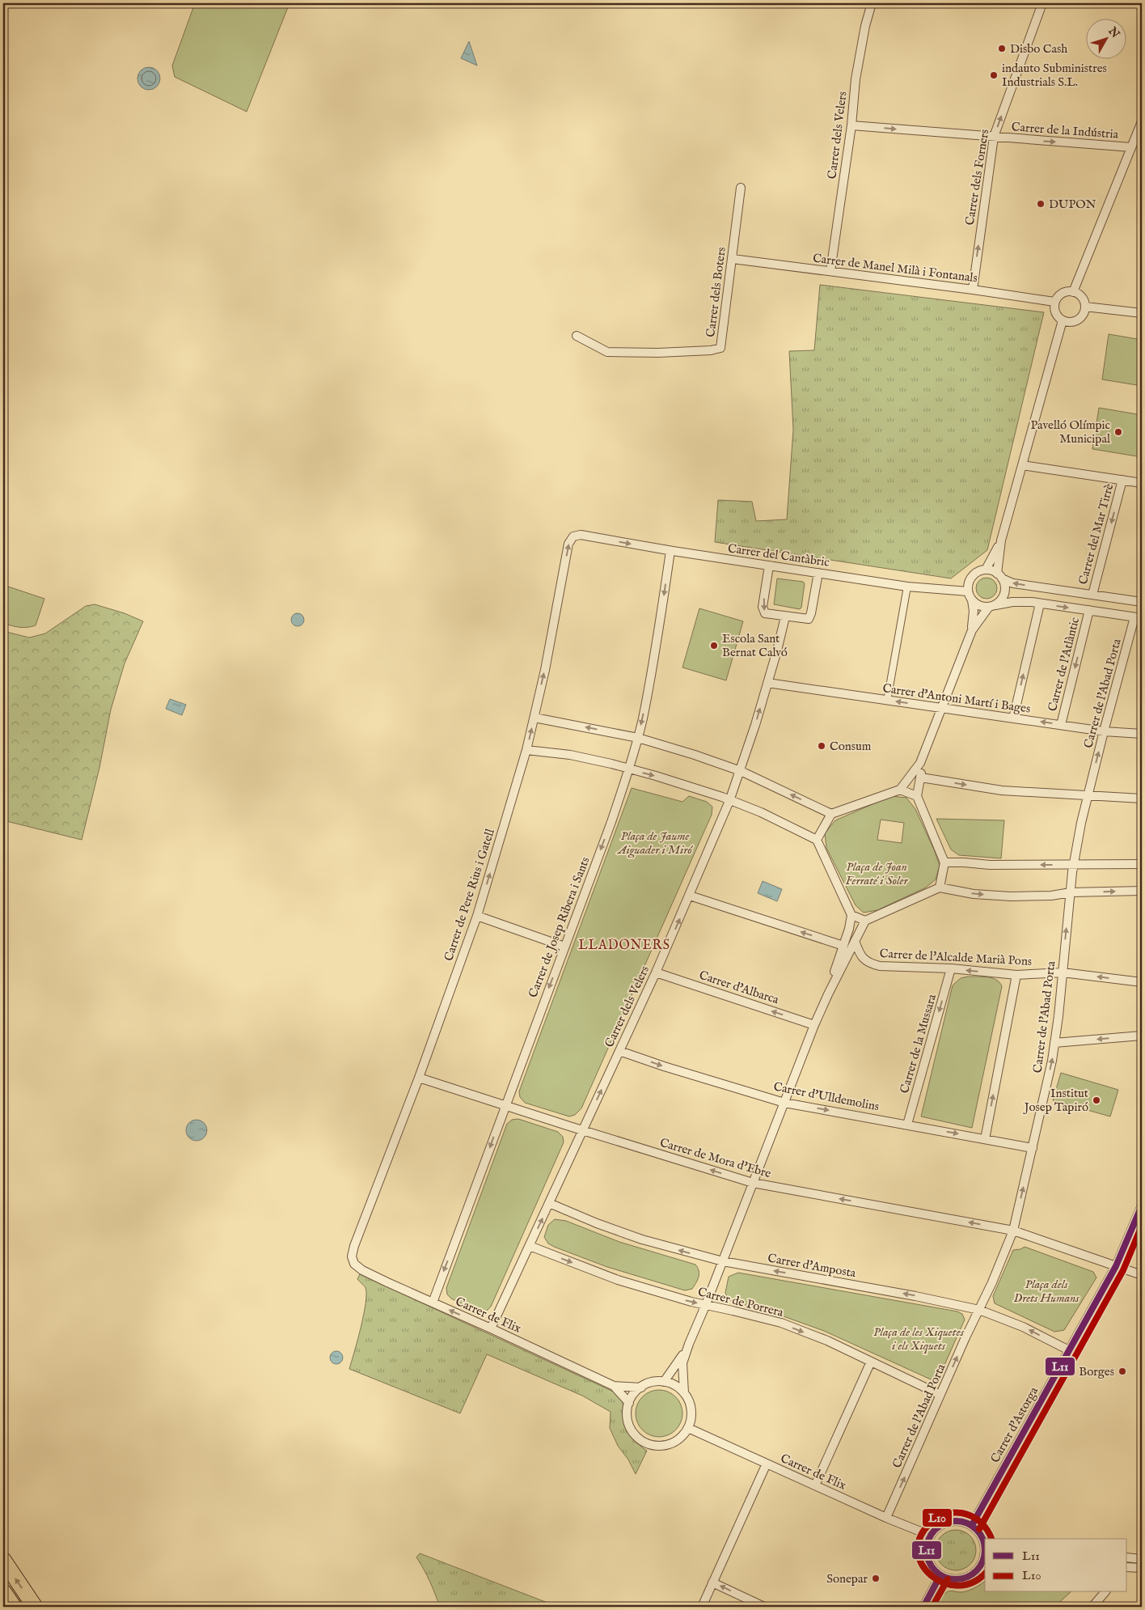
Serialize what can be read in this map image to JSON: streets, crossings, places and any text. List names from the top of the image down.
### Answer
{
  "streets": {
    "street": [
      "Carrer de la Indústria",
      "Carrer dels Velers",
      "Carrer dels Forners",
      "Carrer de Manel Milà i Fontanals",
      "Carrer dels Boters",
      "Carrer del Mar Tirrè",
      "Carrer del Cantàbric",
      "Carrer de l'Atlàntic",
      "Carrer de l'Abad Porta",
      "Carrer d'Antoni Martí i Bages",
      "Carrer de Pere Rius i Gatell",
      "Carrer de Josep Ribera i Sants",
      "Carrer de l'Alcalde Marià Pons",
      "Carrer d'Albarca",
      "Carrer de la Mussara",
      "Carrer d'Ulldemolins",
      "Carrer de Mora d'Ebre",
      "Carrer d'Amposta",
      "Carrer de Porrera",
      "Carrer de Flix",
      "Carrer d'Astorga"
    ]
  },
  "crossings": [
    ["Carrer de la Indústria", "Carrer dels Velers"],
    ["Carrer de la Indústria", "Carrer dels Forners"],
    ["Carrer dels Velers", "Carrer de Manel Milà i Fontanals"],
    ["Carrer dels Velers", "Carrer d'Antoni Martí i Bages"],
    ["Carrer dels Velers", "Carrer d'Albarca"],
    ["Carrer dels Velers", "Carrer d'Ulldemolins"],
    ["Carrer dels Velers", "Carrer de Mora d'Ebre"],
    ["Carrer dels Velers", "Carrer d'Amposta"],
    ["Carrer dels Velers", "Carrer de Porrera"],
    ["Carrer dels Velers", "Carrer de Flix"],
    ["Carrer dels Forners", "Carrer de Manel Milà i Fontanals"],
    ["Carrer de Manel Milà i Fontanals", "Carrer dels Boters"],
    ["Carrer del Cantàbric", "Carrer de Pere Rius i Gatell"],
    ["Carrer del Cantàbric", "Carrer de Josep Ribera i Sants"],
    ["Carrer de l'Atlàntic", "Carrer d'Antoni Martí i Bages"],
    ["Carrer de l'Abad Porta", "Carrer d'Antoni Martí i Bages"],
    ["Carrer de l'Abad Porta", "Carrer de l'Alcalde Marià Pons"],
    ["Carrer de l'Abad Porta", "Carrer d'Ulldemolins"],
    ["Carrer de l'Abad Porta", "Carrer de Mora d'Ebre"],
    ["Carrer de l'Abad Porta", "Carrer d'Amposta"],
    ["Carrer de l'Abad Porta", "Carrer de Porrera"],
    ["Carrer de l'Abad Porta", "Carrer de Flix"],
    ["Carrer de Pere Rius i Gatell", "Carrer de Mora d'Ebre"],
    ["Carrer de Pere Rius i Gatell", "Carrer de Flix"],
    ["Carrer de Josep Ribera i Sants", "Carrer de Mora d'Ebre"],
    ["Carrer de Josep Ribera i Sants", "Carrer de Flix"],
    ["Carrer de l'Alcalde Marià Pons", "Carrer de la Mussara"],
    ["Carrer de la Mussara", "Carrer d'Ulldemolins"],
    ["Carrer de Mora d'Ebre", "Carrer d'Astorga"],
    ["Carrer d'Amposta", "Carrer d'Astorga"]
  ],
  "one_way": [
    "Carrer de la Indústria",
    "Carrer dels Forners",
    "Carrer del Mar Tirrè",
    "Carrer de l'Abad Porta",
    "Carrer de Pere Rius i Gatell",
    "Carrer de Josep Ribera i Sants",
    "Carrer d'Albarca",
    "Carrer d'Ulldemolins",
    "Carrer de Mora d'Ebre",
    "Carrer d'Amposta",
    "Carrer de Porrera"
  ],
  "districts": ["LLADONERS"],
  "parks": [
    "Plaça de Jaume Aiguader i Miró",
    "Plaça de Joan Ferraté i Soler",
    "Plaça dels Drets Humans",
    "Plaça de les Xiquetes i els Xiquets"
  ],
  "places": [
    "Disbo Cash",
    "indauto Subministres Industrials S.L.",
    "DUPON",
    "Pavelló Olímpic Municipal",
    "Escola Sant Bernat Calvó",
    "Consum",
    "Institut Josep Tapiró",
    "Borges",
    "Sonepar"
  ],
  "lines": ["transit line L11", "transit line L10"],
  "legend": ["L11", "L10"],
  "north": "top right"
}
